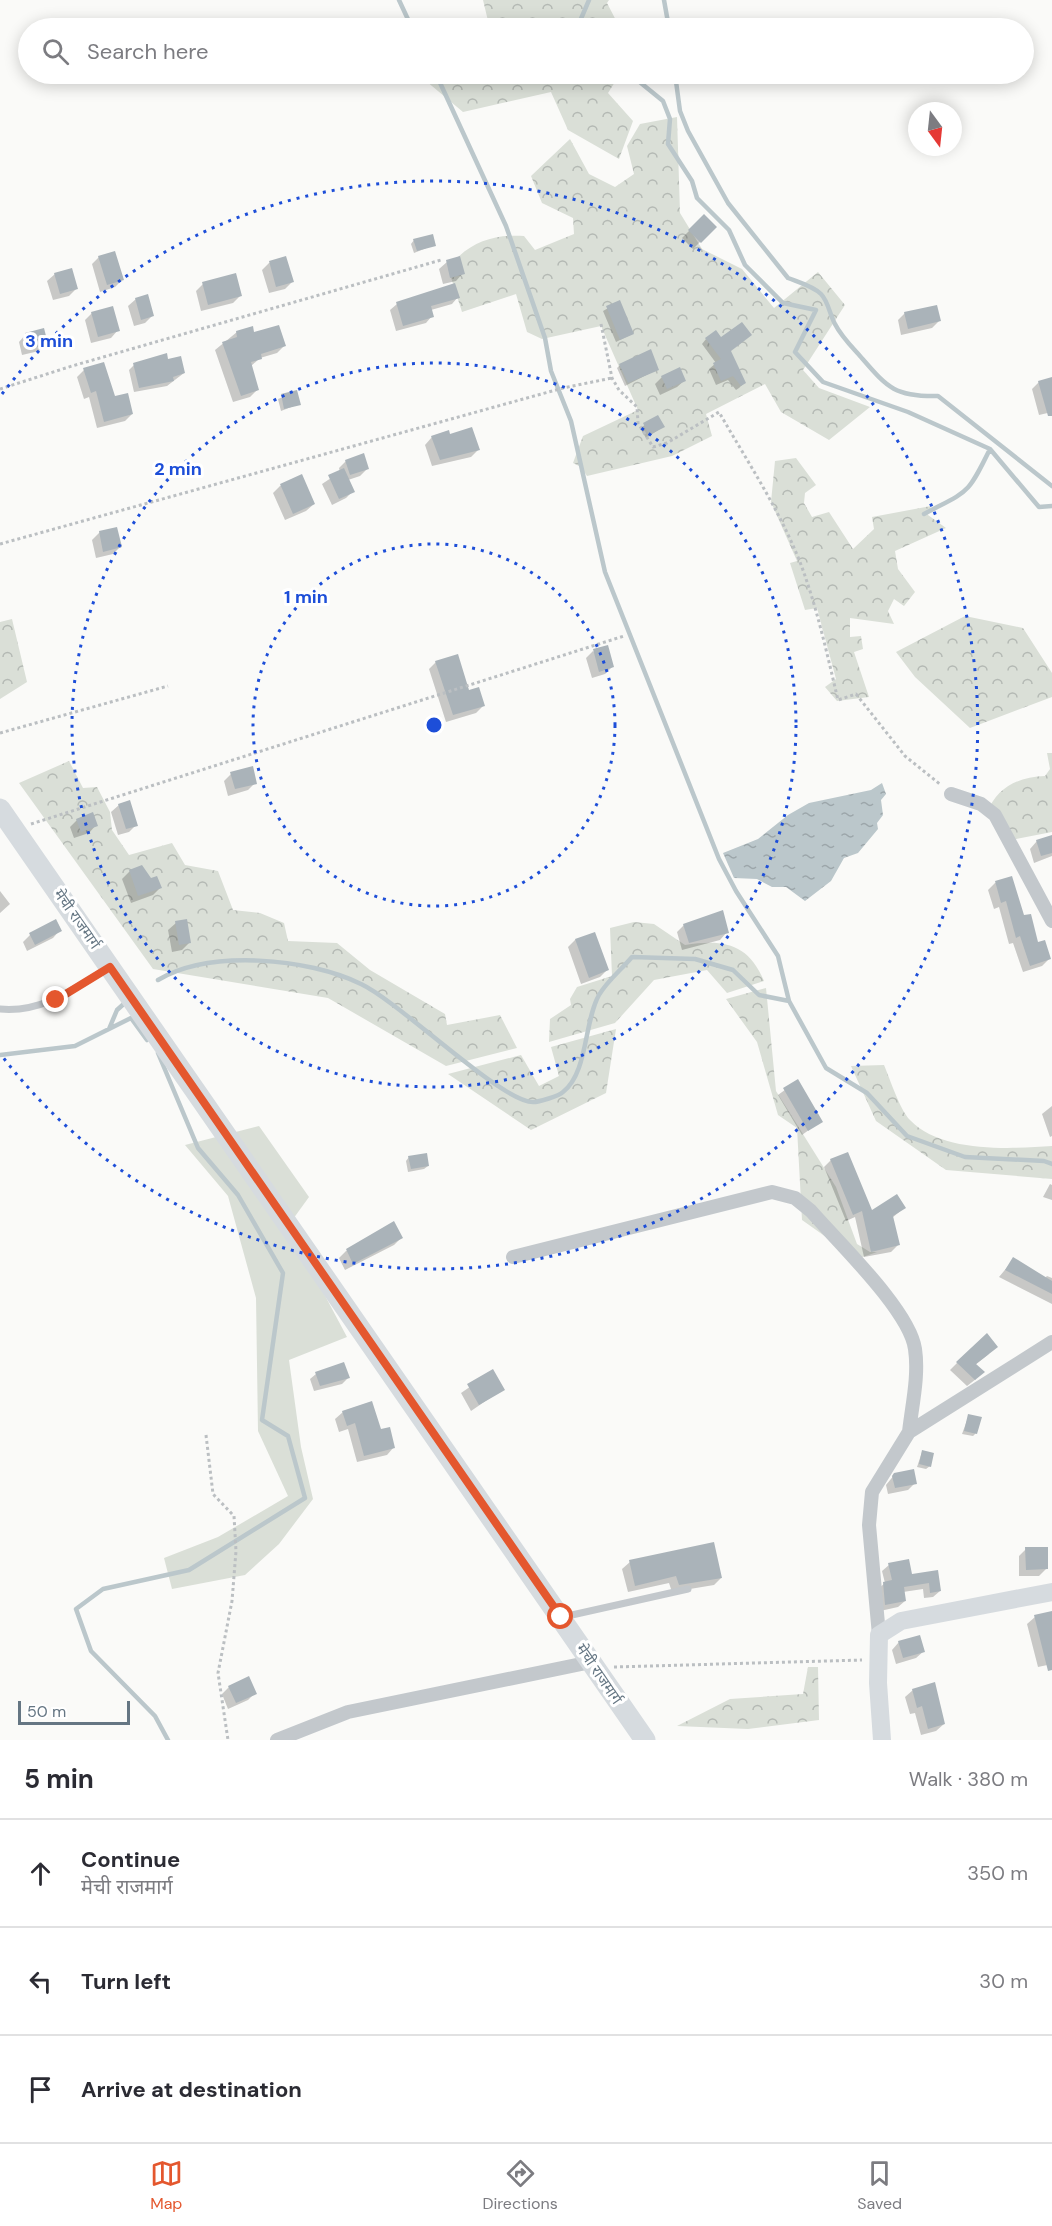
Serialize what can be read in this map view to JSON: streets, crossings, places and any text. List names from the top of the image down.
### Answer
{
  "streets": {
    "main road": ["मेची राजमार्ग"]
  },
  "scale_bar": "50 m",
  "north": "bottom",
  "page": {
    "search": "Search here",
    "scale": "50 m",
    "heading": ["5 min", "Walk · 380 m"],
    "list": [
      ["Continue", "मेची राजमार्ग", "350 m"],
      ["Turn left", "30 m"],
      "Arrive at destination"
    ],
    "nav": ["Map", "Directions", "Saved"]
  },
  "rings": ["3 min", "2 min", "1 min"]
}
